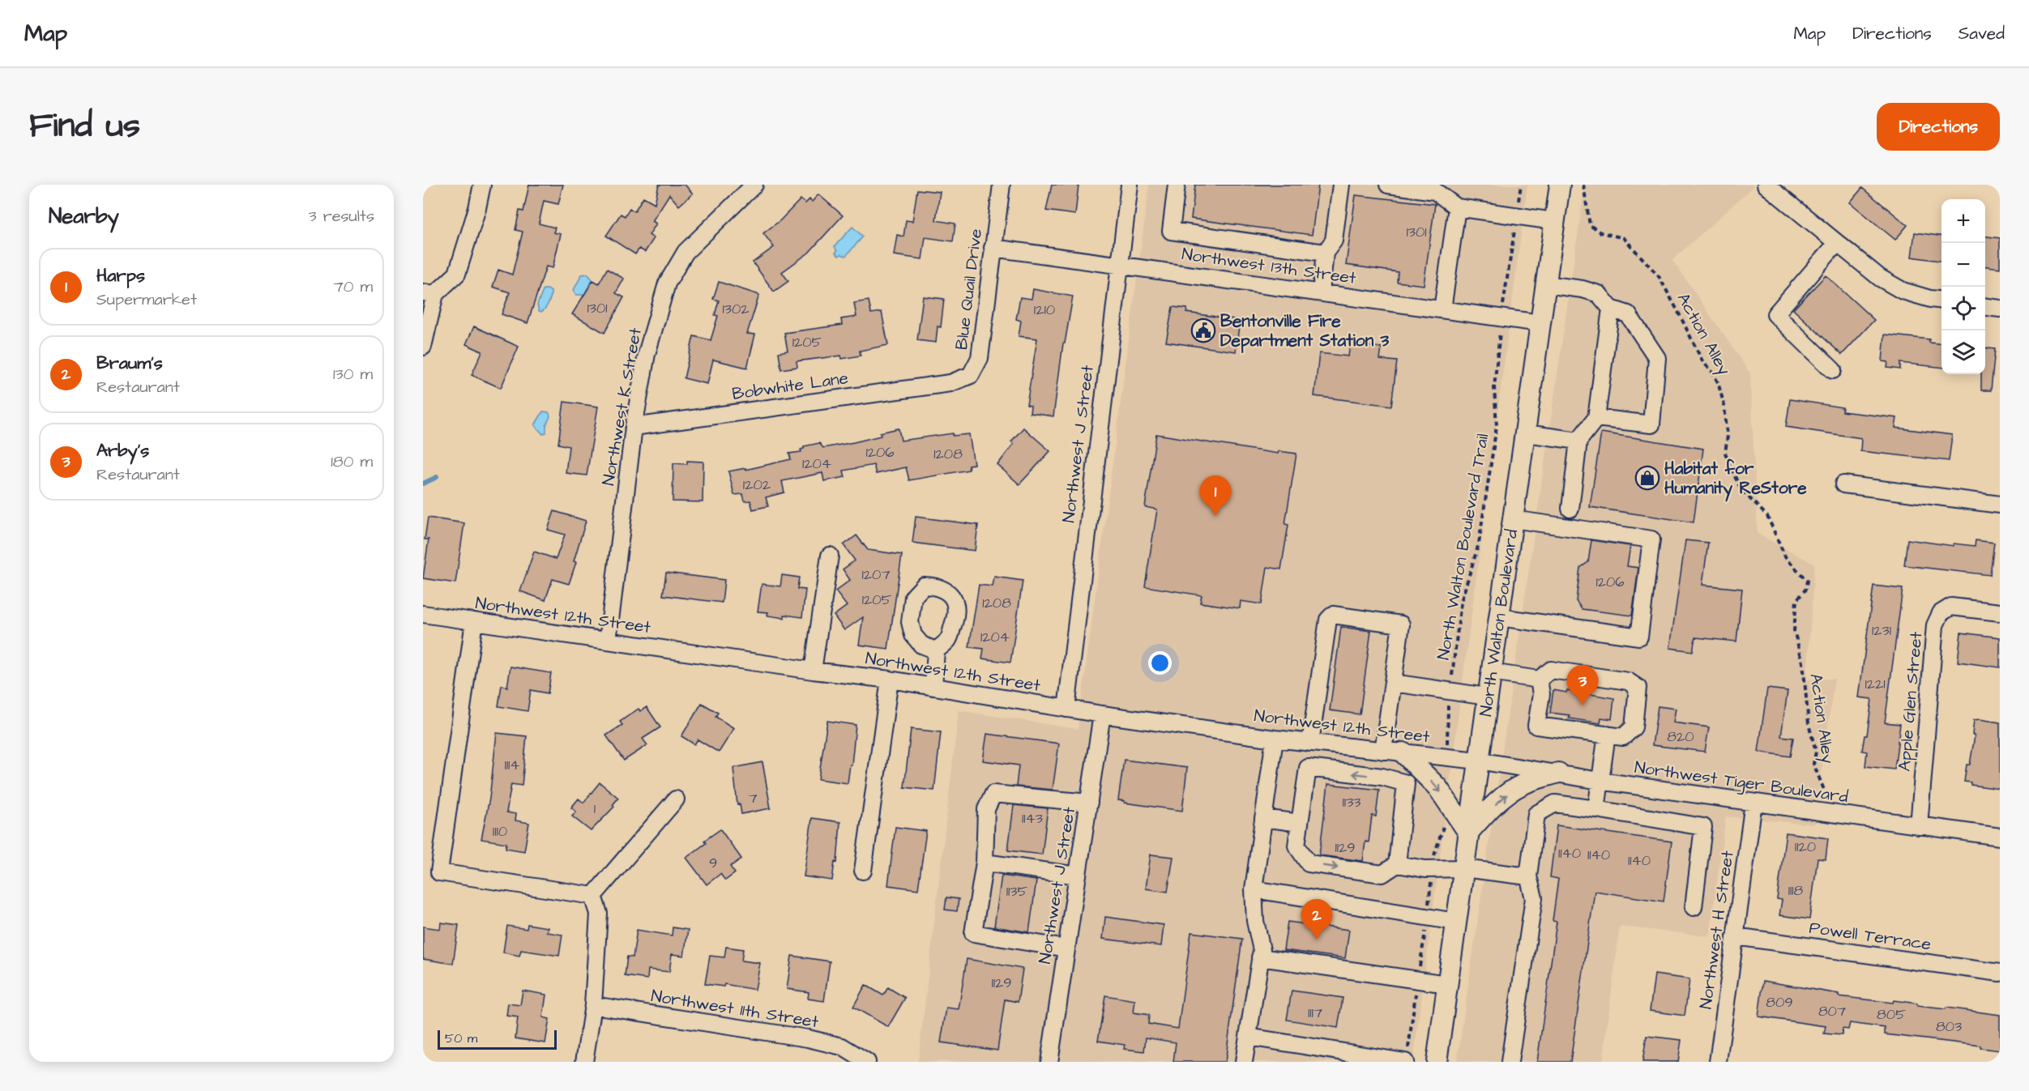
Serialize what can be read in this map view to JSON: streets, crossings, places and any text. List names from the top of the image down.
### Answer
{
  "streets": {
    "main road": ["North Walton Boulevard"],
    "street": [
      "Northwest 13th Street",
      "Blue Quail Drive",
      "Bobwhite Lane",
      "Northwest K Street",
      "Northwest J Street",
      "Northwest 12th Street",
      "Apple Glen Street",
      "Northwest Tiger Boulevard",
      "Northwest H Street",
      "Powell Terrace",
      "Northwest 11th Street"
    ],
    "path": ["Action Alley", "North Walton Boulevard Trail"]
  },
  "crossings": [
    ["Northwest 13th Street", "Blue Quail Drive"],
    ["Northwest 13th Street", "Northwest J Street"],
    ["Northwest 13th Street", "North Walton Boulevard Trail"],
    ["Northwest 13th Street", "North Walton Boulevard"],
    ["Blue Quail Drive", "Bobwhite Lane"],
    ["Bobwhite Lane", "Northwest K Street"],
    ["Northwest K Street", "Northwest 12th Street"],
    ["Northwest J Street", "Northwest 12th Street"],
    ["Northwest 12th Street", "North Walton Boulevard"],
    ["Northwest 12th Street", "Northwest Tiger Boulevard"],
    ["North Walton Boulevard", "Northwest Tiger Boulevard"],
    ["Apple Glen Street", "Northwest Tiger Boulevard"],
    ["Northwest Tiger Boulevard", "Northwest H Street"],
    ["Northwest H Street", "Powell Terrace"]
  ],
  "places": {
    "public building": ["Bentonville Fire Department Station 3"],
    "shop": ["Habitat for Humanity ReStore"]
  },
  "house_numbers": [
    "1301",
    "1301",
    "1302",
    "1210",
    "1205",
    "1206",
    "1208",
    "1204",
    "1202",
    "1207",
    "1206",
    "1205",
    "1208",
    "1231",
    "1204",
    "1221",
    "820",
    "1114",
    "7",
    "1133",
    "1",
    "1143",
    "1110",
    "1120",
    "1129",
    "1140",
    "1140",
    "1140",
    "9",
    "1118",
    "1135",
    "1129",
    "809",
    "807",
    "1117",
    "805",
    "803"
  ],
  "scale_bar": "50 m",
  "page": {
    "header": "Map",
    "nav": ["Map", "Directions", "Saved"],
    "title": "Find us",
    "buttons": "Directions",
    "heading": ["Nearby", "3 results"],
    "map_buttons": ["+", "−"],
    "list": [
      {
        "mark": "1",
        "name": "Harps",
        "note": "Supermarket",
        "value": "70 m"
      },
      {
        "mark": "2",
        "name": "Braum's",
        "note": "Restaurant",
        "value": "130 m"
      },
      {
        "mark": "3",
        "name": "Arby's",
        "note": "Restaurant",
        "value": "180 m"
      }
    ],
    "pins": ["1", "3", "2"],
    "scale": "50 m"
  }
}
